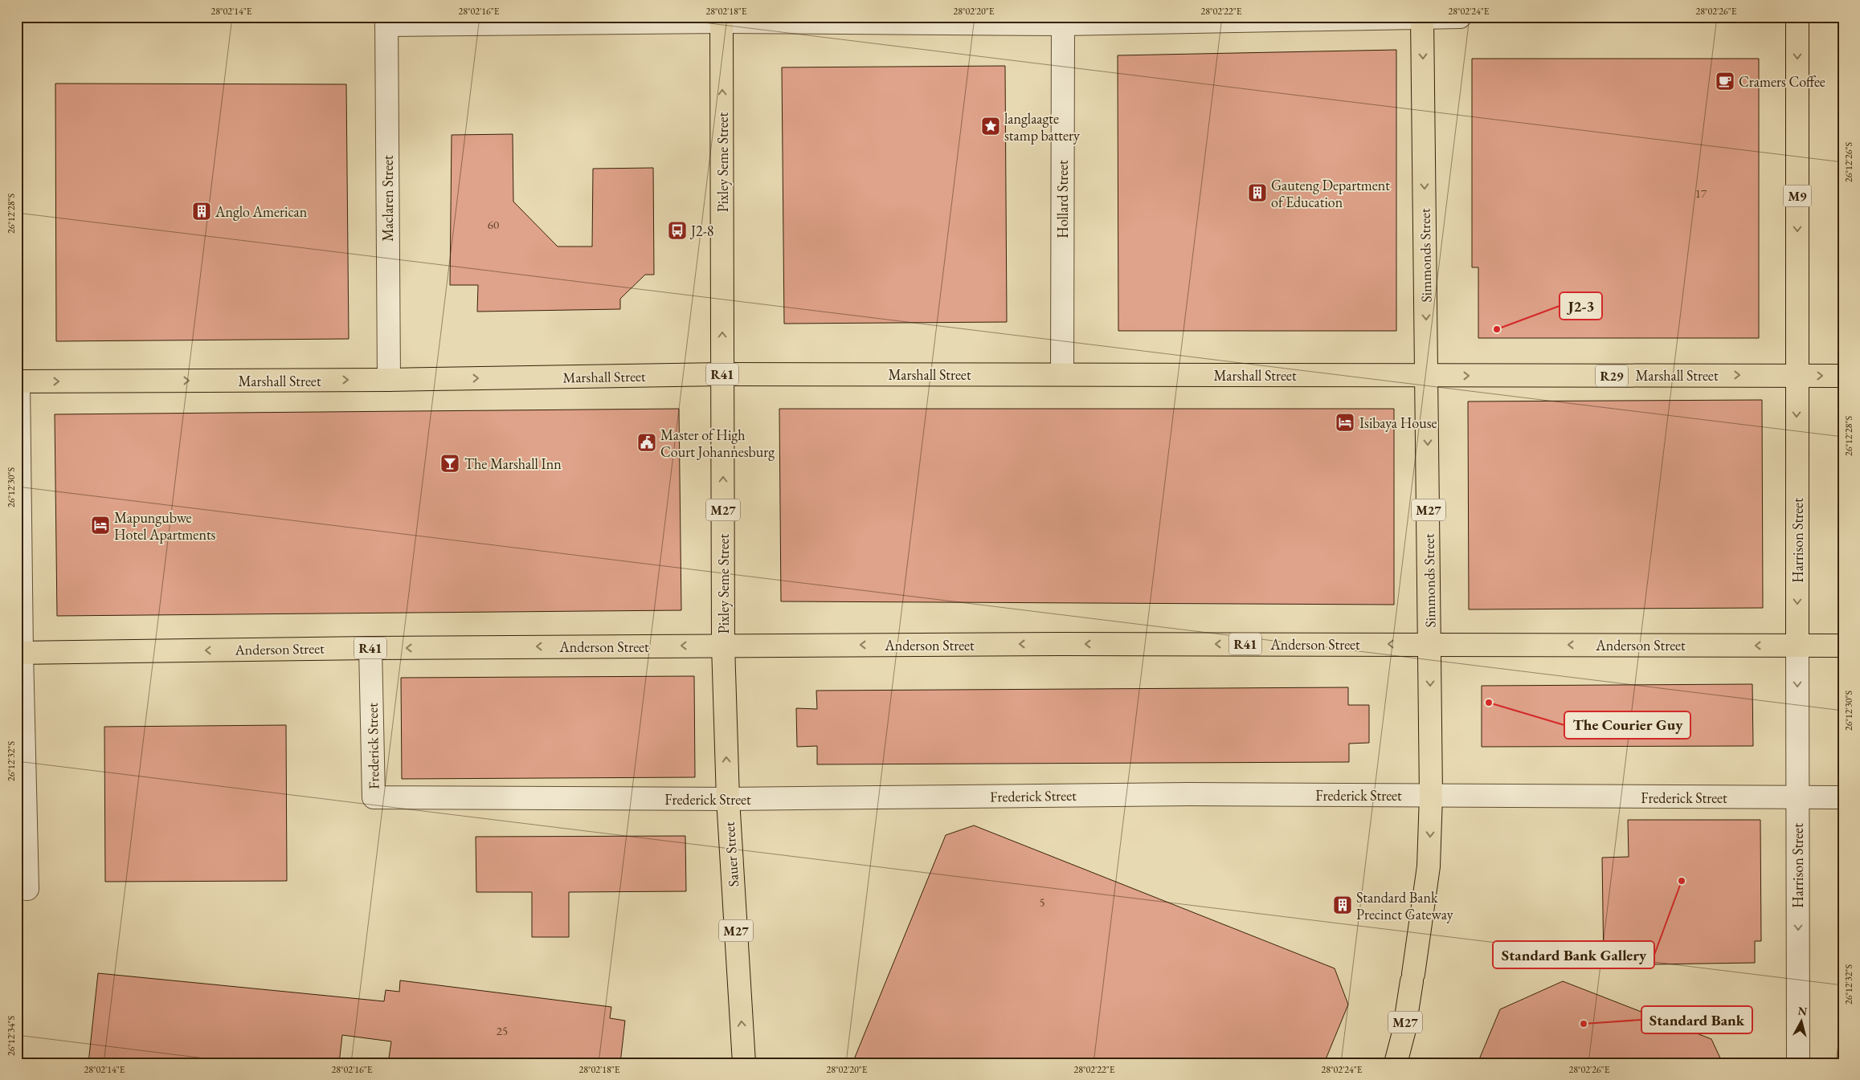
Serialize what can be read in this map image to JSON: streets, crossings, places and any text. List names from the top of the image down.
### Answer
{
  "streets": {
    "main road": [
      "Pixley Seme Street",
      "M9",
      "Simmonds Street",
      "R41",
      "Marshall Street",
      "R29",
      "M27",
      "Harrison Street",
      "Anderson Street",
      "Sauer Street"
    ],
    "street": ["Maclaren Street", "Hollard Street", "Frederick Street"]
  },
  "crossings": [
    ["Pixley Seme Street", "Marshall Street"],
    ["Pixley Seme Street", "Anderson Street"],
    ["Pixley Seme Street", "Sauer Street"],
    ["Maclaren Street", "Marshall Street"],
    ["Hollard Street", "Marshall Street"],
    ["Simmonds Street", "Marshall Street"],
    ["Simmonds Street", "Anderson Street"],
    ["Simmonds Street", "Frederick Street"],
    ["Marshall Street", "Harrison Street"],
    ["Harrison Street", "Anderson Street"],
    ["Harrison Street", "Frederick Street"],
    ["Anderson Street", "Frederick Street"],
    ["Anderson Street", "Sauer Street"],
    ["Frederick Street", "Sauer Street"]
  ],
  "one_way": [
    "Pixley Seme Street",
    "Simmonds Street",
    "Marshall Street",
    "Harrison Street",
    "Anderson Street",
    "Sauer Street"
  ],
  "places": {
    "cafe": ["Cramers Coffee"],
    "place": ["langlaagte stamp battery"],
    "building": ["Gauteng Department of Education", "Anglo American", "Standard Bank Precinct Gateway"],
    "bus stop": ["J2-8"],
    "other": [
      "J2-3",
      "The Courier Guy",
      "Standard Bank Gallery",
      "Standard Bank"
    ],
    "hotel": ["Isibaya House", "Mapungubwe Hotel Apartments"],
    "public building": ["Master of High Court Johannesburg"],
    "bar": ["The Marshall Inn"]
  },
  "house_numbers": [
    "17",
    "60",
    "5",
    "25"
  ],
  "north": "top",
  "coordinates": [
    "28°02'14\"E",
    "28°02'16\"E",
    "28°02'18\"E",
    "28°02'20\"E",
    "28°02'22\"E",
    "28°02'24\"E",
    "28°02'26\"E",
    "26°12'26\"S",
    "26°12'28\"S",
    "26°12'30\"S",
    "26°12'32\"S",
    "26°12'34\"S"
  ]
}
